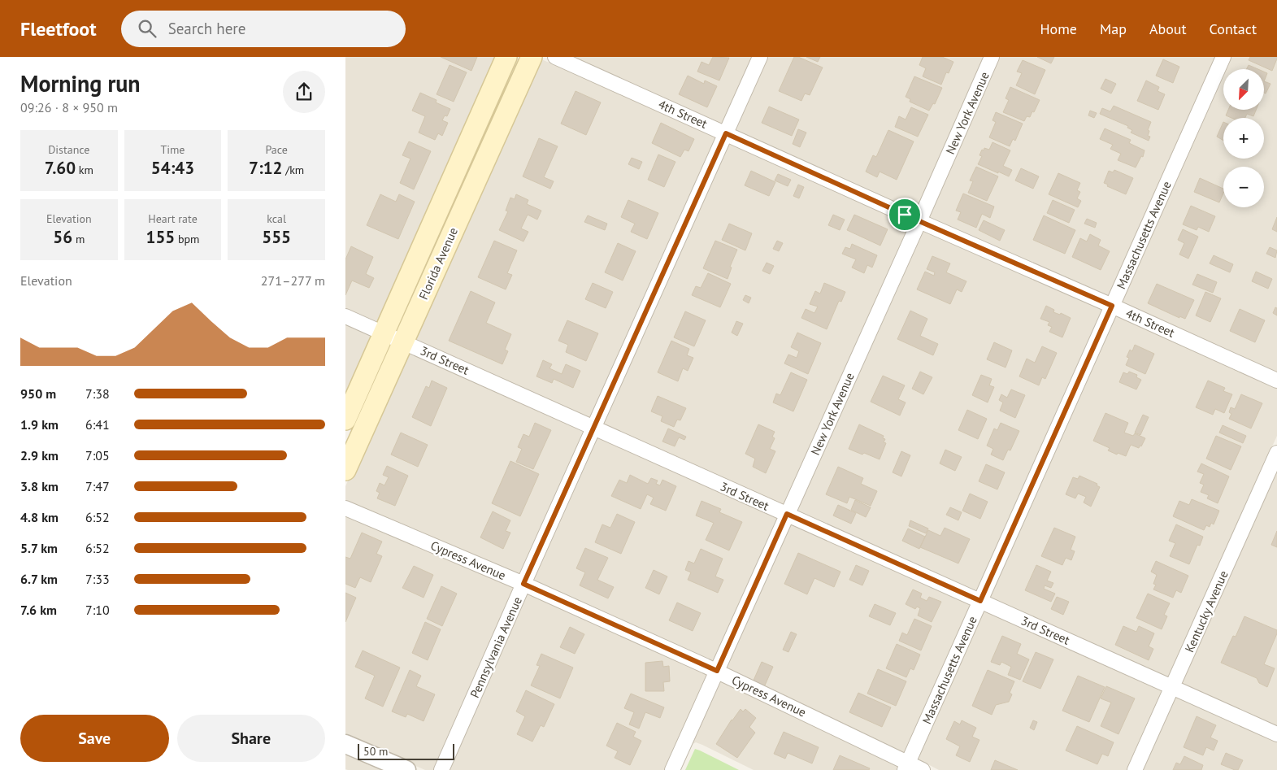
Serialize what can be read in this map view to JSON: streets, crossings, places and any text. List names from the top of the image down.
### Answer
{
  "streets": {
    "main road": ["Florida Avenue"],
    "street": [
      "New York Avenue",
      "4th Street",
      "Massachusetts Avenue",
      "3rd Street",
      "Cypress Avenue",
      "Kentucky Avenue",
      "Pennsylvania Avenue"
    ]
  },
  "crossings": [
    ["New York Avenue", "4th Street"],
    ["New York Avenue", "3rd Street"],
    ["New York Avenue", "Cypress Avenue"],
    ["4th Street", "Massachusetts Avenue"],
    ["4th Street", "Pennsylvania Avenue"],
    ["Massachusetts Avenue", "3rd Street"],
    ["Massachusetts Avenue", "Cypress Avenue"],
    ["Florida Avenue", "3rd Street"],
    ["3rd Street", "Kentucky Avenue"],
    ["3rd Street", "Pennsylvania Avenue"],
    ["Cypress Avenue", "Pennsylvania Avenue"]
  ],
  "scale_bar": "50 m",
  "north": "bottom left",
  "page": {
    "header": "Fleetfoot",
    "search": "Search here",
    "nav": [
      "Home",
      "Map",
      "About",
      "Contact"
    ],
    "heading": ["Morning run", "09:26 · 8 × 950 m"],
    "map_buttons": ["+", "−"],
    "stats": [
      ["Distance", "7.60 km"],
      ["Time", "54:43"],
      ["Pace", "7:12 /km"],
      ["Elevation", "56 m"],
      ["Heart rate", "155 bpm"],
      ["kcal", "555"]
    ],
    "chart": ["Elevation", "271–277 m"],
    "list": [
      {
        "name": "950 m",
        "note": "7:38"
      },
      {
        "name": "1.9 km",
        "note": "6:41"
      },
      {
        "name": "2.9 km",
        "note": "7:05"
      },
      {
        "name": "3.8 km",
        "note": "7:47"
      },
      {
        "name": "4.8 km",
        "note": "6:52"
      },
      {
        "name": "5.7 km",
        "note": "6:52"
      },
      {
        "name": "6.7 km",
        "note": "7:33"
      },
      {
        "name": "7.6 km",
        "note": "7:10"
      }
    ],
    "buttons": ["Save", "Share"],
    "scale": "50 m"
  }
}
